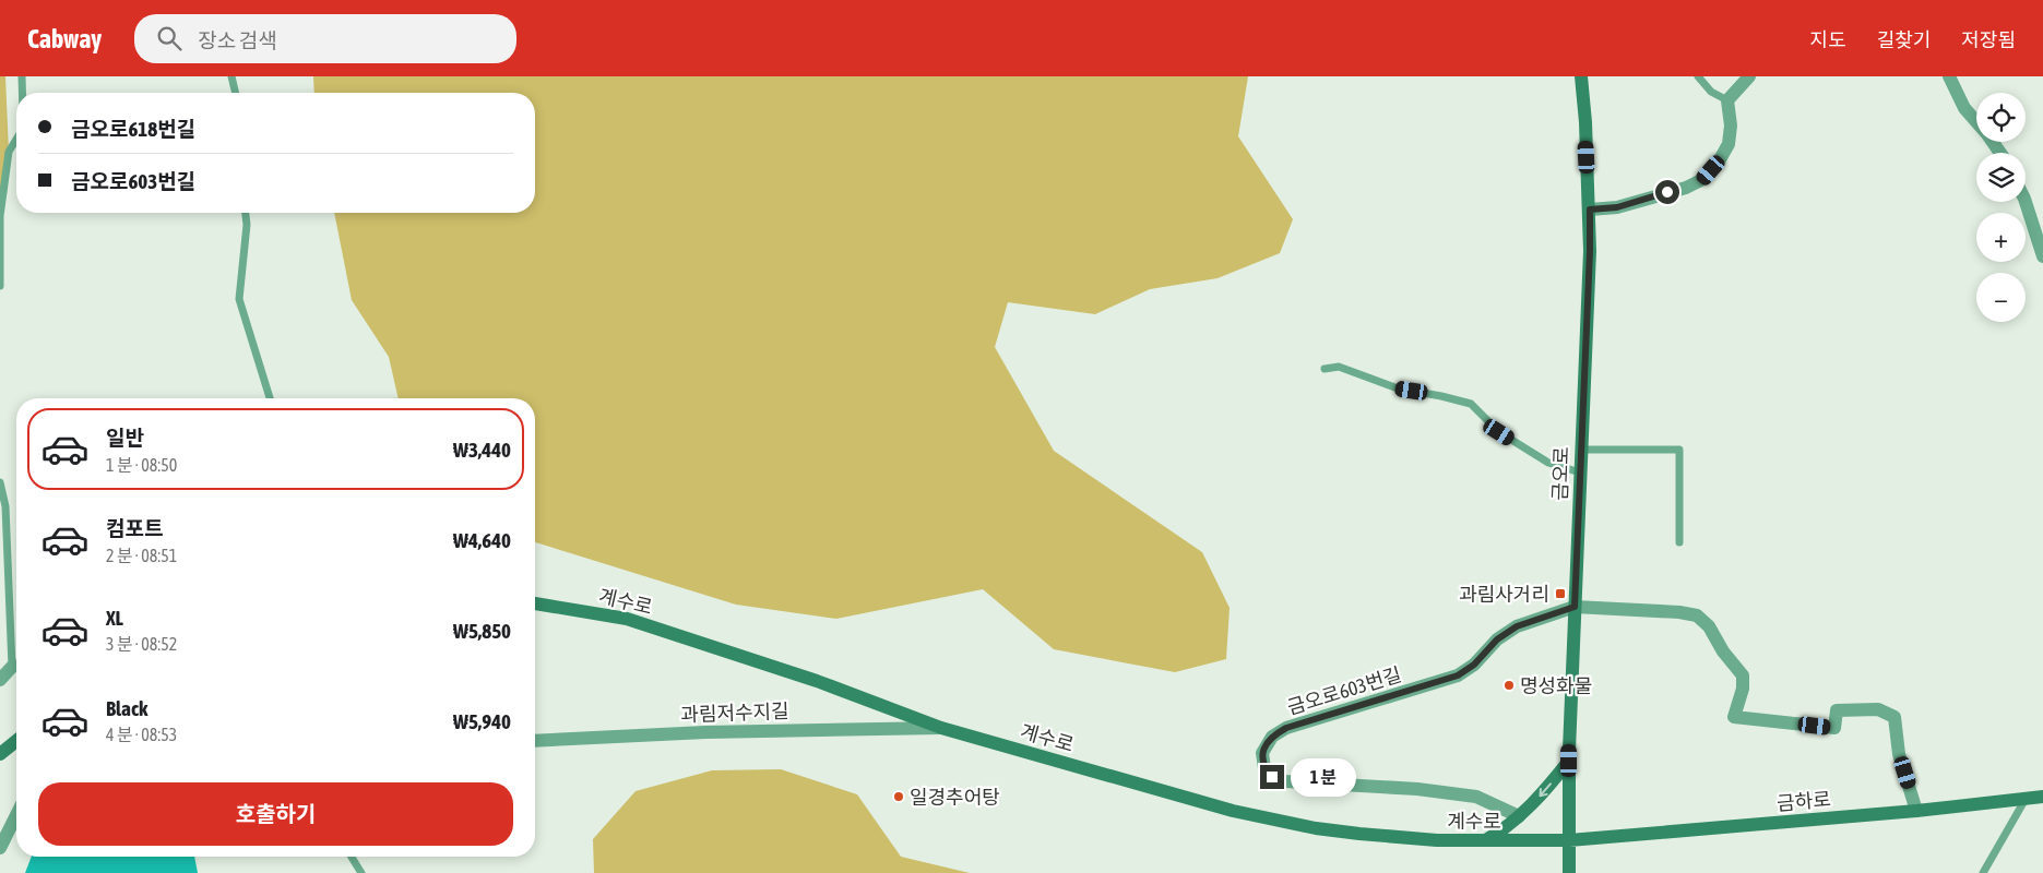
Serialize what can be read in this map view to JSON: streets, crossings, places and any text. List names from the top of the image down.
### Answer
{
  "streets": {
    "main road": ["금오로", "계수로", "금하로"],
    "street": ["금오로603번길", "과림저수지길"]
  },
  "crossings": [
    ["금오로", "계수로"],
    ["금오로", "금오로603번길"],
    ["금오로", "금하로"],
    ["계수로", "과림저수지길"],
    ["계수로", "금하로"]
  ],
  "places": {
    "transit": ["과림사거리"],
    "other": ["명성화물", "일경추어탕"]
  },
  "page": {
    "header": "Cabway",
    "search": "장소 검색",
    "nav": ["지도", "길찾기", "저장됨"],
    "map_buttons": ["+", "−"],
    "banner": ["금오로618번길", "금오로603번길"],
    "list": [
      {
        "name": "일반",
        "note": "1 분 · 08:50",
        "value": "₩3,440"
      },
      {
        "name": "컴포트",
        "note": "2 분 · 08:51",
        "value": "₩4,640"
      },
      {
        "name": "XL",
        "note": "3 분 · 08:52",
        "value": "₩5,850"
      },
      {
        "name": "Black",
        "note": "4 분 · 08:53",
        "value": "₩5,940"
      }
    ],
    "bubble": "1 분",
    "buttons": "호출하기"
  }
}
